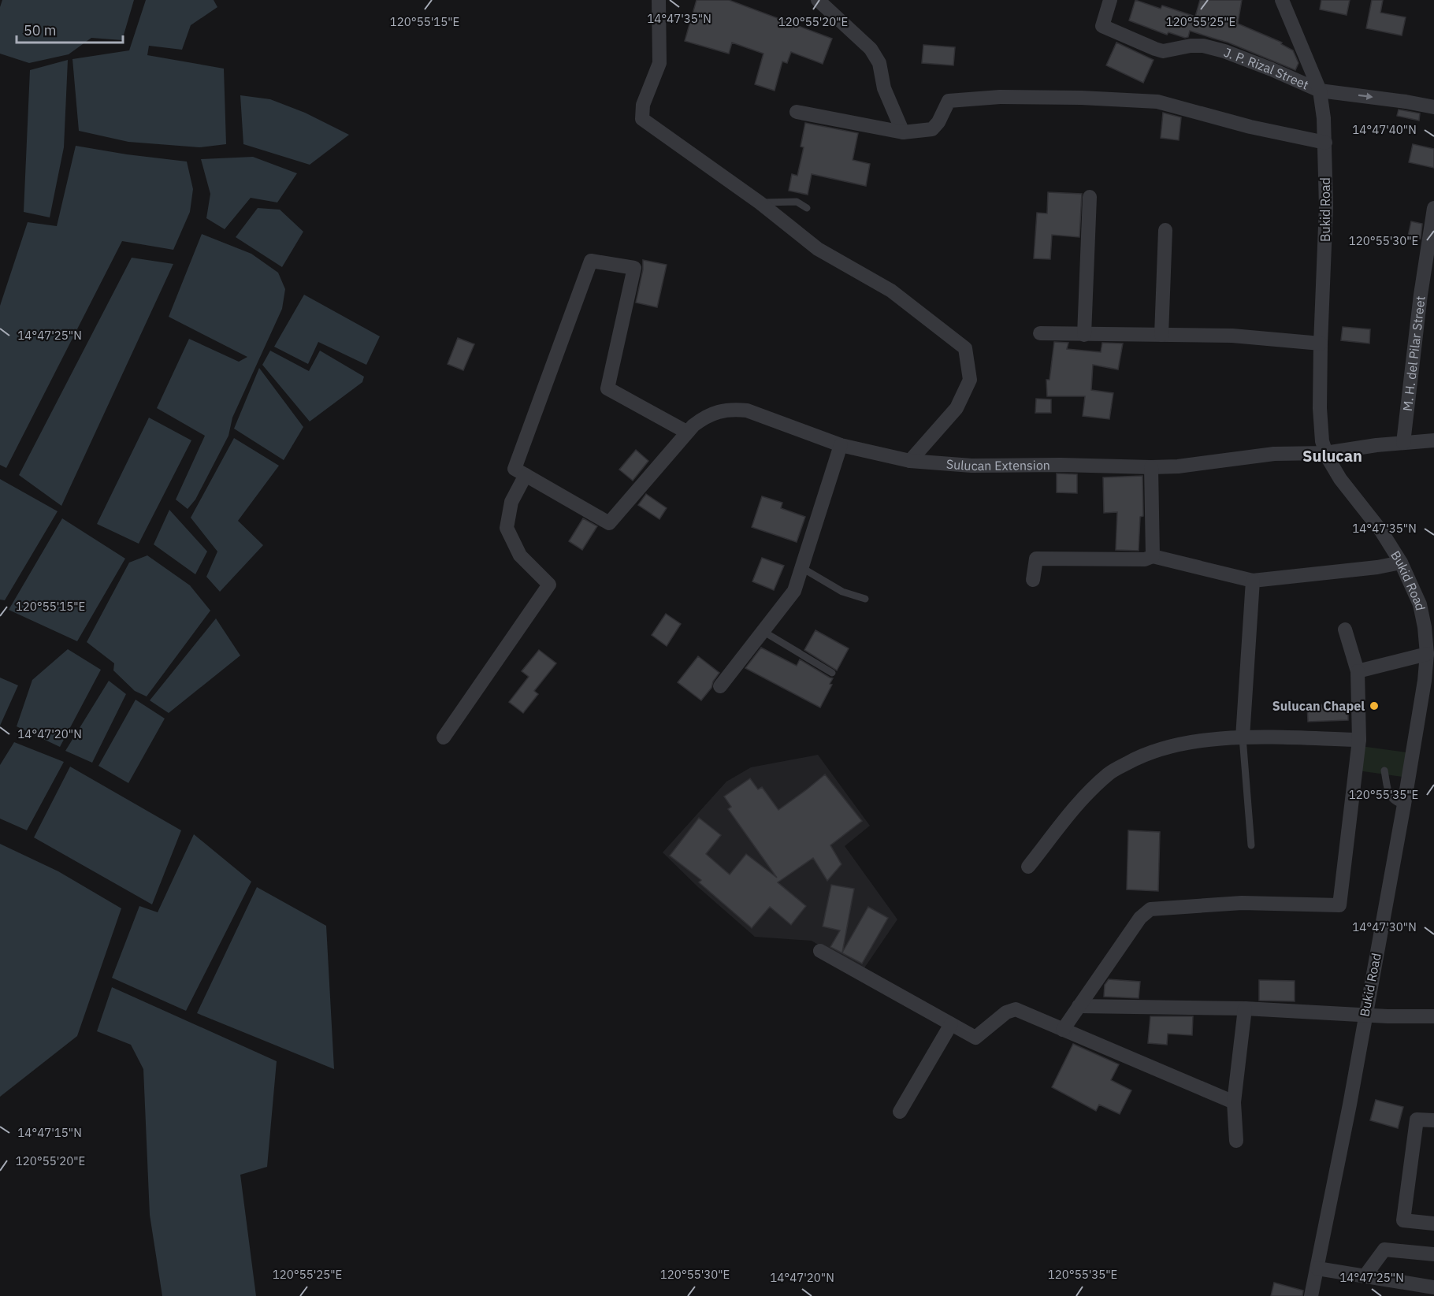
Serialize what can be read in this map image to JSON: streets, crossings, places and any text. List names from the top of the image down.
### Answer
{
  "streets": {
    "street": [
      "J. P. Rizal Street",
      "Bukid Road",
      "M. H. del Pilar Street",
      "Sulucan Extension"
    ]
  },
  "crossings": [
    ["J. P. Rizal Street", "Bukid Road"],
    ["Bukid Road", "Sulucan Extension"],
    ["M. H. del Pilar Street", "Sulucan Extension"]
  ],
  "districts": ["Sulucan"],
  "places": ["Sulucan Chapel"],
  "scale_bar": "50 m",
  "coordinates": [
    "14°47'35\"N",
    "120°55'15\"E",
    "120°55'20\"E",
    "120°55'25\"E",
    "14°47'40\"N",
    "120°55'30\"E",
    "14°47'25\"N",
    "14°47'20\"N",
    "120°55'35\"E",
    "14°47'30\"N",
    "14°47'15\"N"
  ]
}
